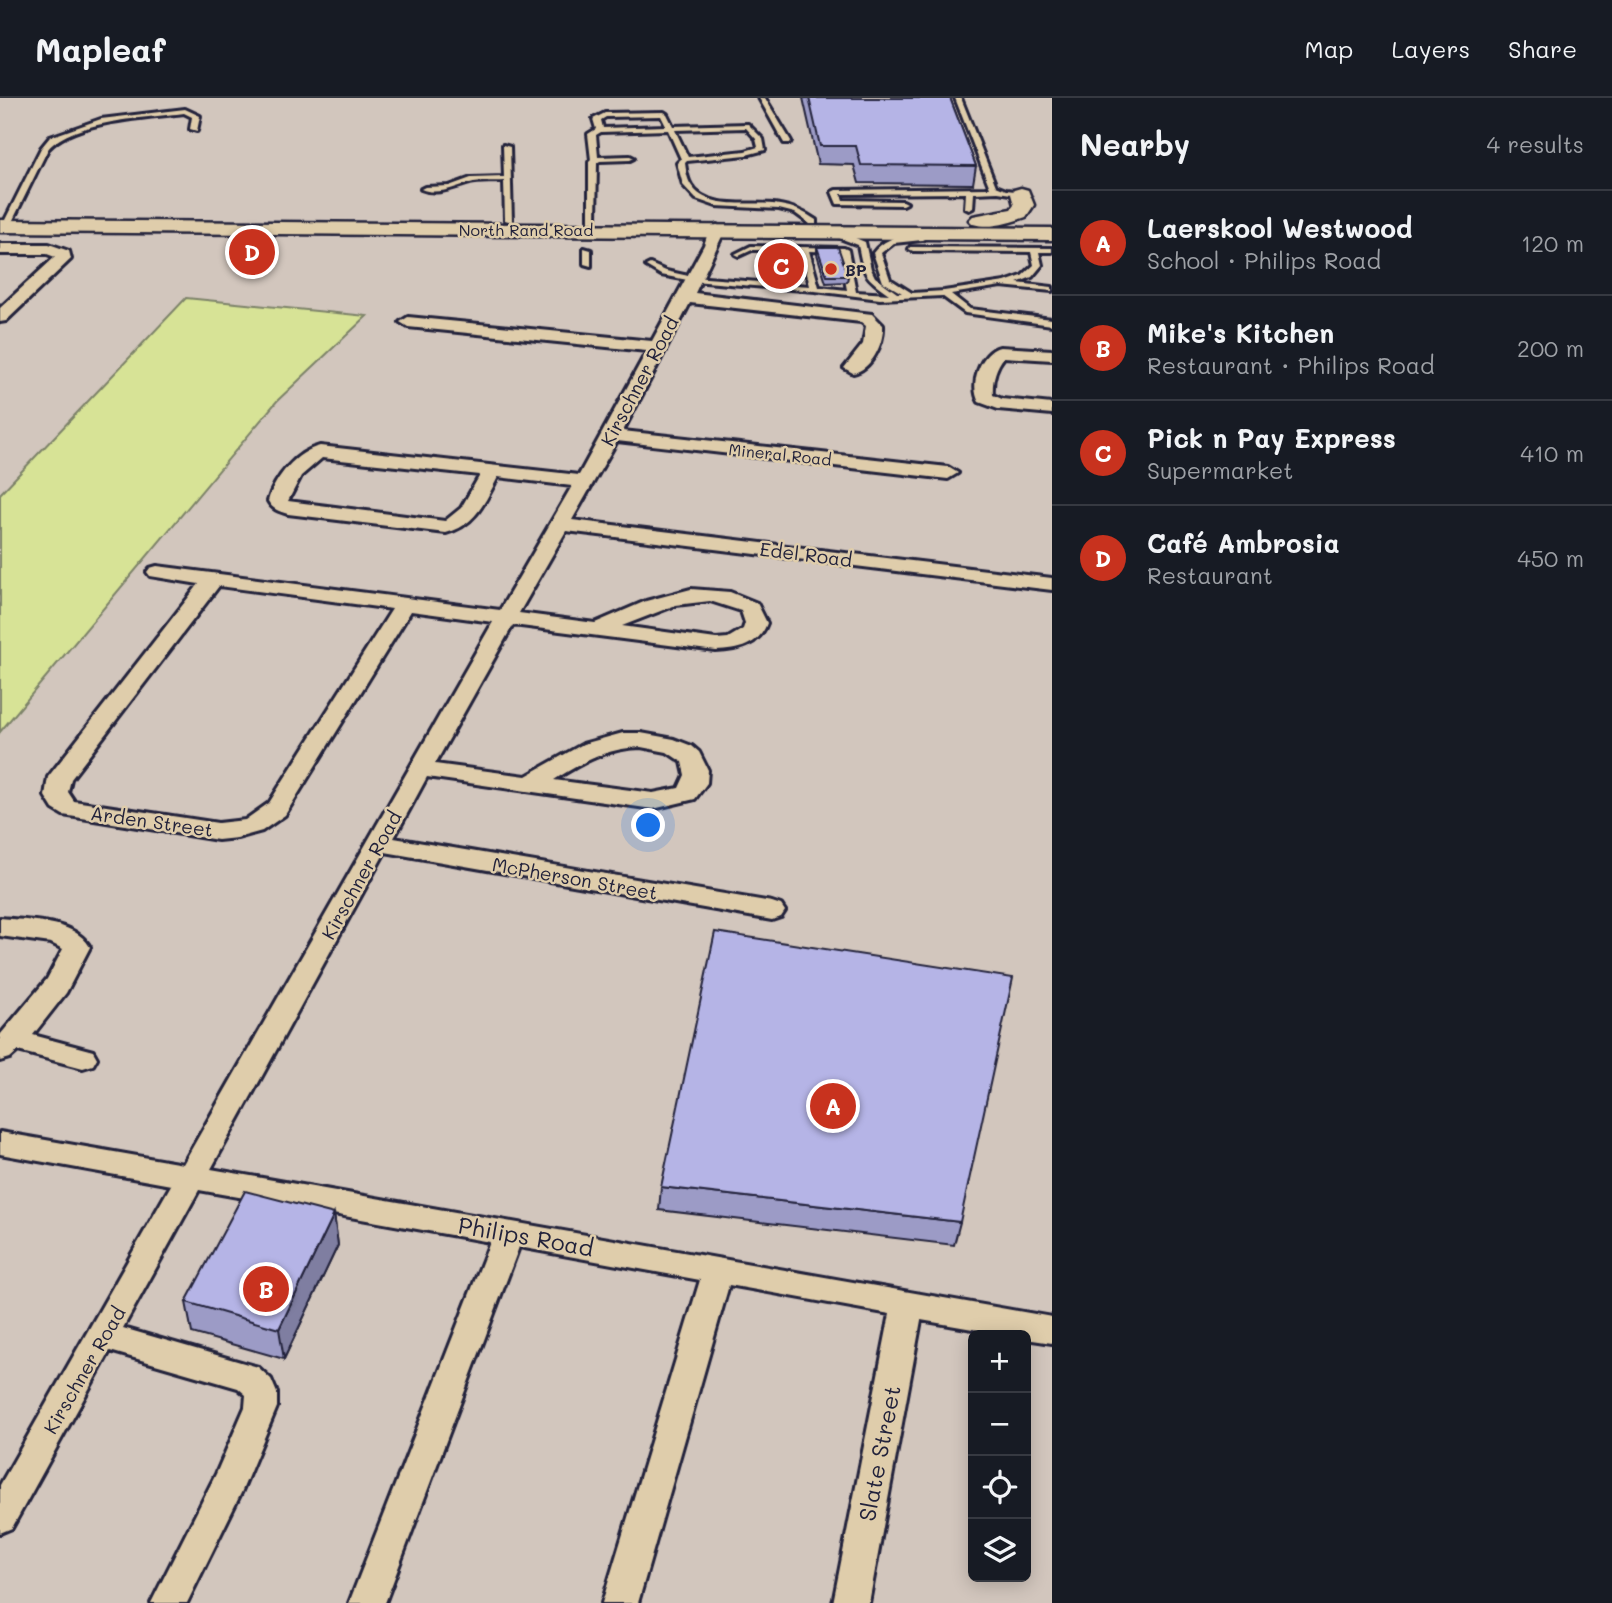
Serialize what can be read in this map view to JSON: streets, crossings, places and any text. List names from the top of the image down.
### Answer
{
  "streets": {
    "main road": ["North Rand Road"],
    "street": [
      "Kirschner Road",
      "Mineral Road",
      "Edel Road",
      "Arden Street",
      "McPherson Street",
      "Philips Road",
      "Slate Street"
    ]
  },
  "crossings": [
    ["North Rand Road", "Kirschner Road"],
    ["Kirschner Road", "Mineral Road"],
    ["Kirschner Road", "Edel Road"],
    ["Kirschner Road", "McPherson Street"],
    ["Kirschner Road", "Philips Road"],
    ["Philips Road", "Slate Street"]
  ],
  "places": ["BP"],
  "page": {
    "header": "Mapleaf",
    "nav": ["Map", "Layers", "Share"],
    "heading": ["Nearby", "4 results"],
    "list": [
      {
        "mark": "A",
        "name": "Laerskool Westwood",
        "note": "School · Philips Road",
        "value": "120 m"
      },
      {
        "mark": "B",
        "name": "Mike's Kitchen",
        "note": "Restaurant · Philips Road",
        "value": "200 m"
      },
      {
        "mark": "C",
        "name": "Pick n Pay Express",
        "note": "Supermarket",
        "value": "410 m"
      },
      {
        "mark": "D",
        "name": "Café Ambrosia",
        "note": "Restaurant",
        "value": "450 m"
      }
    ],
    "pins": [
      "D",
      "C",
      "A",
      "B"
    ],
    "map_buttons": ["+", "−"]
  }
}
